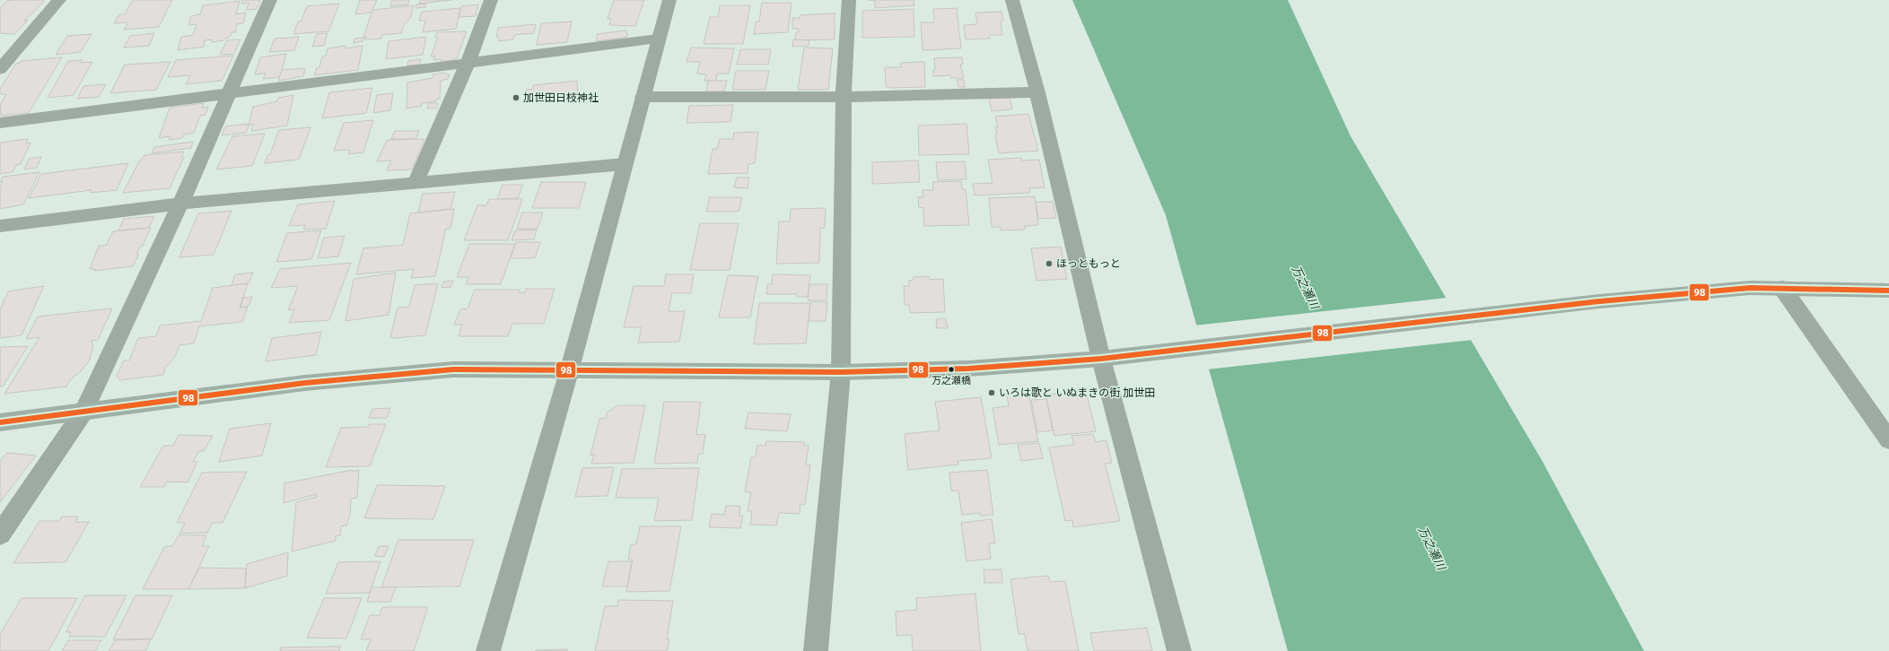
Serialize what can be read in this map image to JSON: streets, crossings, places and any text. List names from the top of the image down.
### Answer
{
  "water": ["万之瀬川"],
  "places": [
    "加世田日枝神社",
    "ほっともっと",
    "万之瀬橋",
    "いろは歌と いぬまきの街 加世田"
  ],
  "lines": ["transit line 98"]
}
